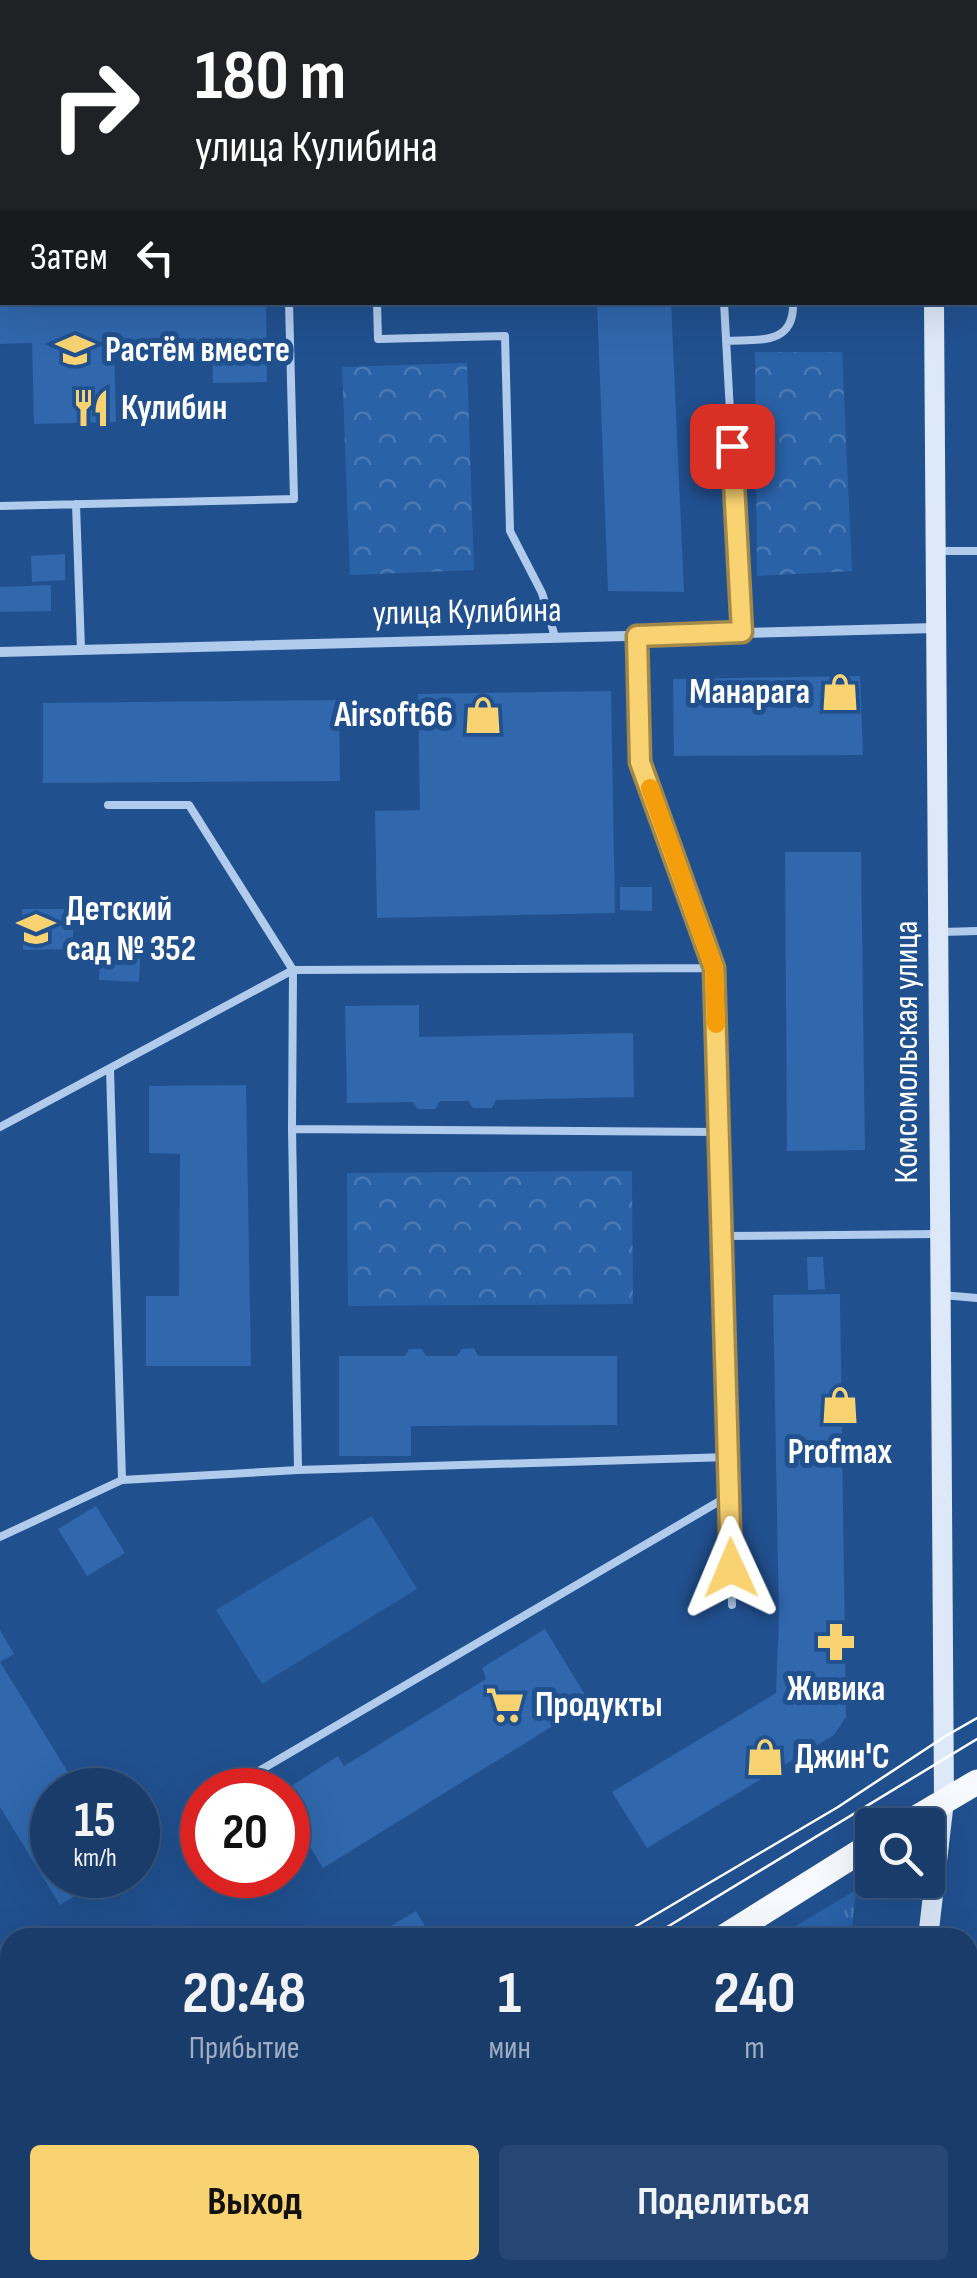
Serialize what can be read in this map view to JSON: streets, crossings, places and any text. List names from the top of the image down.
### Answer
{
  "streets": {
    "main road": ["Комсомольская улица"],
    "street": ["улица Кулибина"]
  },
  "crossings": [
    ["улица Кулибина", "Комсомольская улица"]
  ],
  "places": {
    "school or university": ["Растём вместе", "Детский сад № 352"],
    "restaurant": ["Кулибин"],
    "shop": [
      "Манарага",
      "Airsoft66",
      "Profmax",
      "Джин'С"
    ],
    "pharmacy": ["Живика"],
    "supermarket": ["Продукты"]
  },
  "page": {
    "turn": ["180 m", "улица Кулибина"],
    "then": "Затем",
    "speed": "15 km/h",
    "limit": "20",
    "eta": [
      "20:48",
      "Прибытие",
      "1",
      "мин",
      "240",
      "m"
    ],
    "buttons": ["Выход", "Поделиться"]
  }
}
